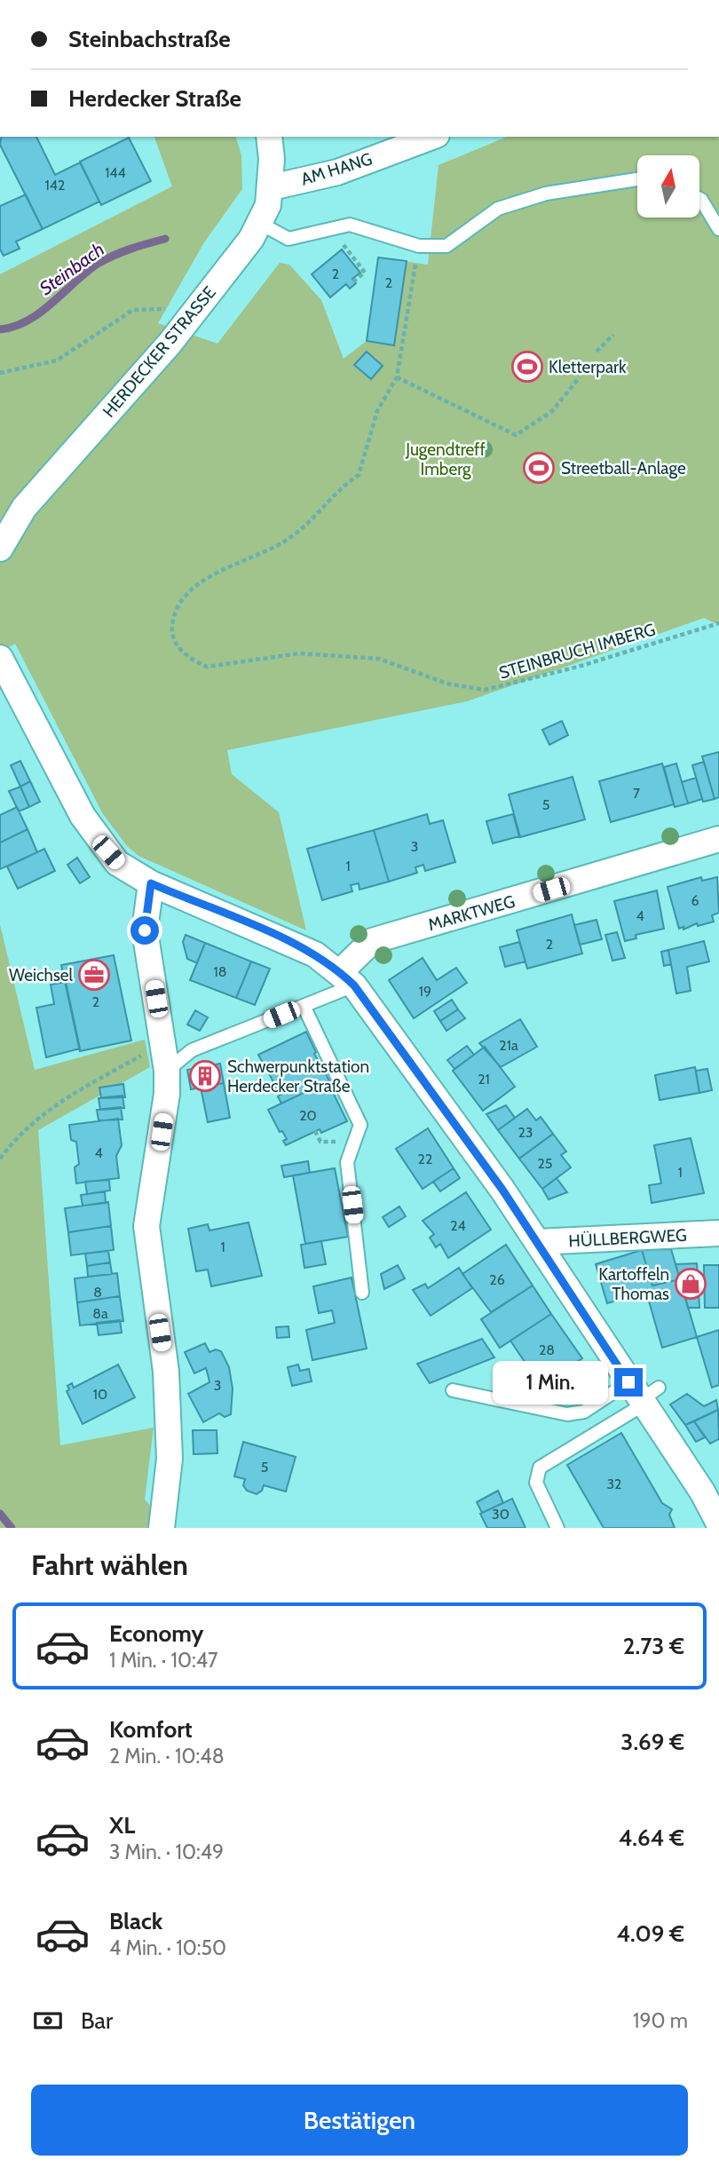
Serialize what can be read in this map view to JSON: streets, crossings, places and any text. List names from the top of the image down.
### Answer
{
  "streets": {
    "street": [
      "AM HANG",
      "HERDECKER STRASSE",
      "MARKTWEG",
      "HÜLLBERGWEG"
    ],
    "path": ["STEINBRUCH IMBERG"]
  },
  "crossings": [
    ["AM HANG", "HERDECKER STRASSE"]
  ],
  "water": ["Steinbach"],
  "parks": ["Jugendtreff Imberg"],
  "places": {
    "sports": ["Kletterpark", "Streetball-Anlage"],
    "office": ["Weichsel"],
    "building": ["Schwerpunktstation Herdecker Straße"],
    "shop": ["Kartoffeln Thomas"]
  },
  "house_numbers": [
    "144",
    "142",
    "2",
    "2",
    "7",
    "5",
    "3",
    "1",
    "6",
    "4",
    "2",
    "18",
    "19",
    "2",
    "21a",
    "21",
    "20",
    "23",
    "4",
    "22",
    "25",
    "1",
    "24",
    "1",
    "26",
    "8",
    "8a",
    "28",
    "3",
    "10",
    "5",
    "32",
    "30"
  ],
  "north": "top",
  "page": {
    "banner": ["Steinbachstraße", "Herdecker Straße"],
    "bubble": "1 Min.",
    "heading": "Fahrt wählen",
    "list": [
      {
        "name": "Economy",
        "note": "1 Min. · 10:47",
        "value": "2.73 €"
      },
      {
        "name": "Komfort",
        "note": "2 Min. · 10:48",
        "value": "3.69 €"
      },
      {
        "name": "XL",
        "note": "3 Min. · 10:49",
        "value": "4.64 €"
      },
      {
        "name": "Black",
        "note": "4 Min. · 10:50",
        "value": "4.09 €"
      }
    ],
    "pay": ["Bar", "190 m"],
    "buttons": "Bestätigen"
  }
}
